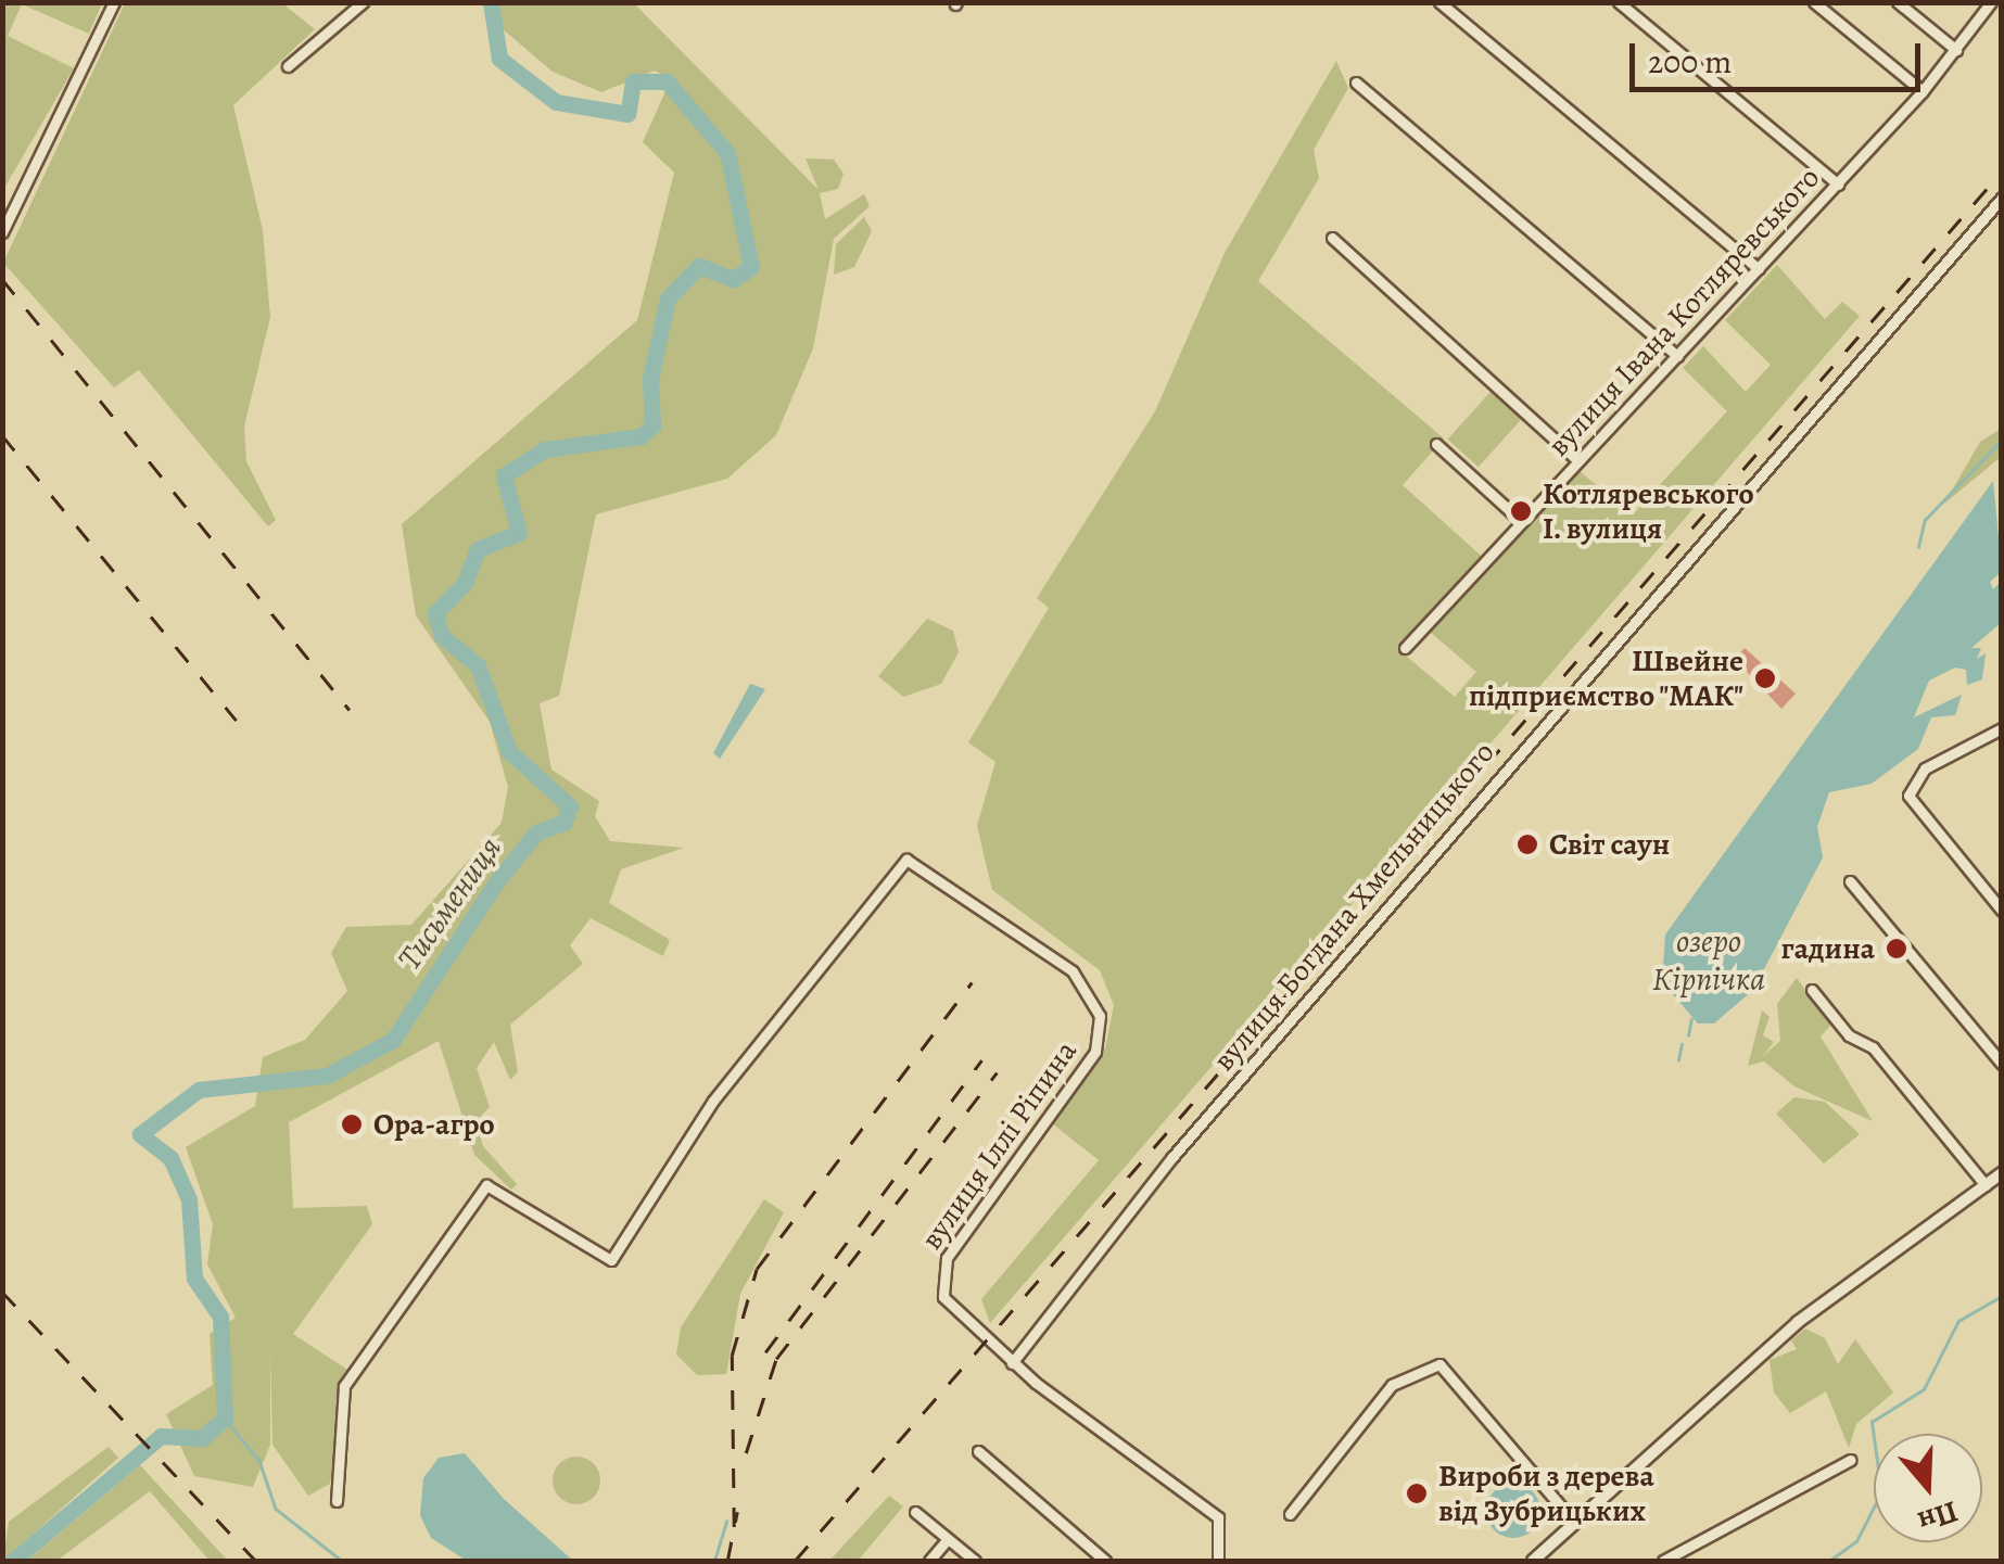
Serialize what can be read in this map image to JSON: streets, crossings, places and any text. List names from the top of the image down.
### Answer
{
  "streets": {
    "street": ["вулиця Івана Котляревського", "вулиця Богдана Хмельницького", "вулиця Іллі Ріпина"]
  },
  "crossings": [
    ["вулиця Богдана Хмельницького", "вулиця Іллі Ріпина"]
  ],
  "water": ["Тисьмениця", "озеро Кірпічка"],
  "places": [
    "Котляревського І. вулиця",
    "Швейне підприємство \"МАК\"",
    "Світ саун",
    "гадина",
    "Ора-агро",
    "Вироби з дерева від Зубрицьких"
  ],
  "scale_bar": "200 m",
  "north": "bottom"
}
